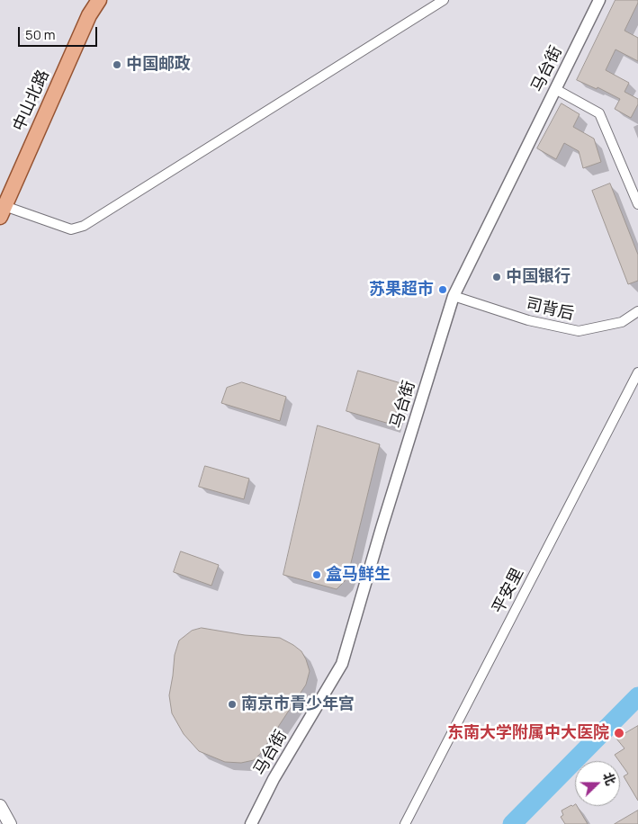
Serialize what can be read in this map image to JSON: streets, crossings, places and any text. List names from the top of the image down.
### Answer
{
  "streets": {
    "main road": ["中山北路"],
    "street": ["马台街", "司背后", "平安里"]
  },
  "crossings": [
    ["马台街", "司背后"]
  ],
  "places": [
    "中国邮政",
    "中国银行",
    "苏果超市",
    "盒马鲜生",
    "南京市青少年宫",
    "东南大学附属中大医院"
  ],
  "scale_bar": "50 m",
  "north": "right"
}
